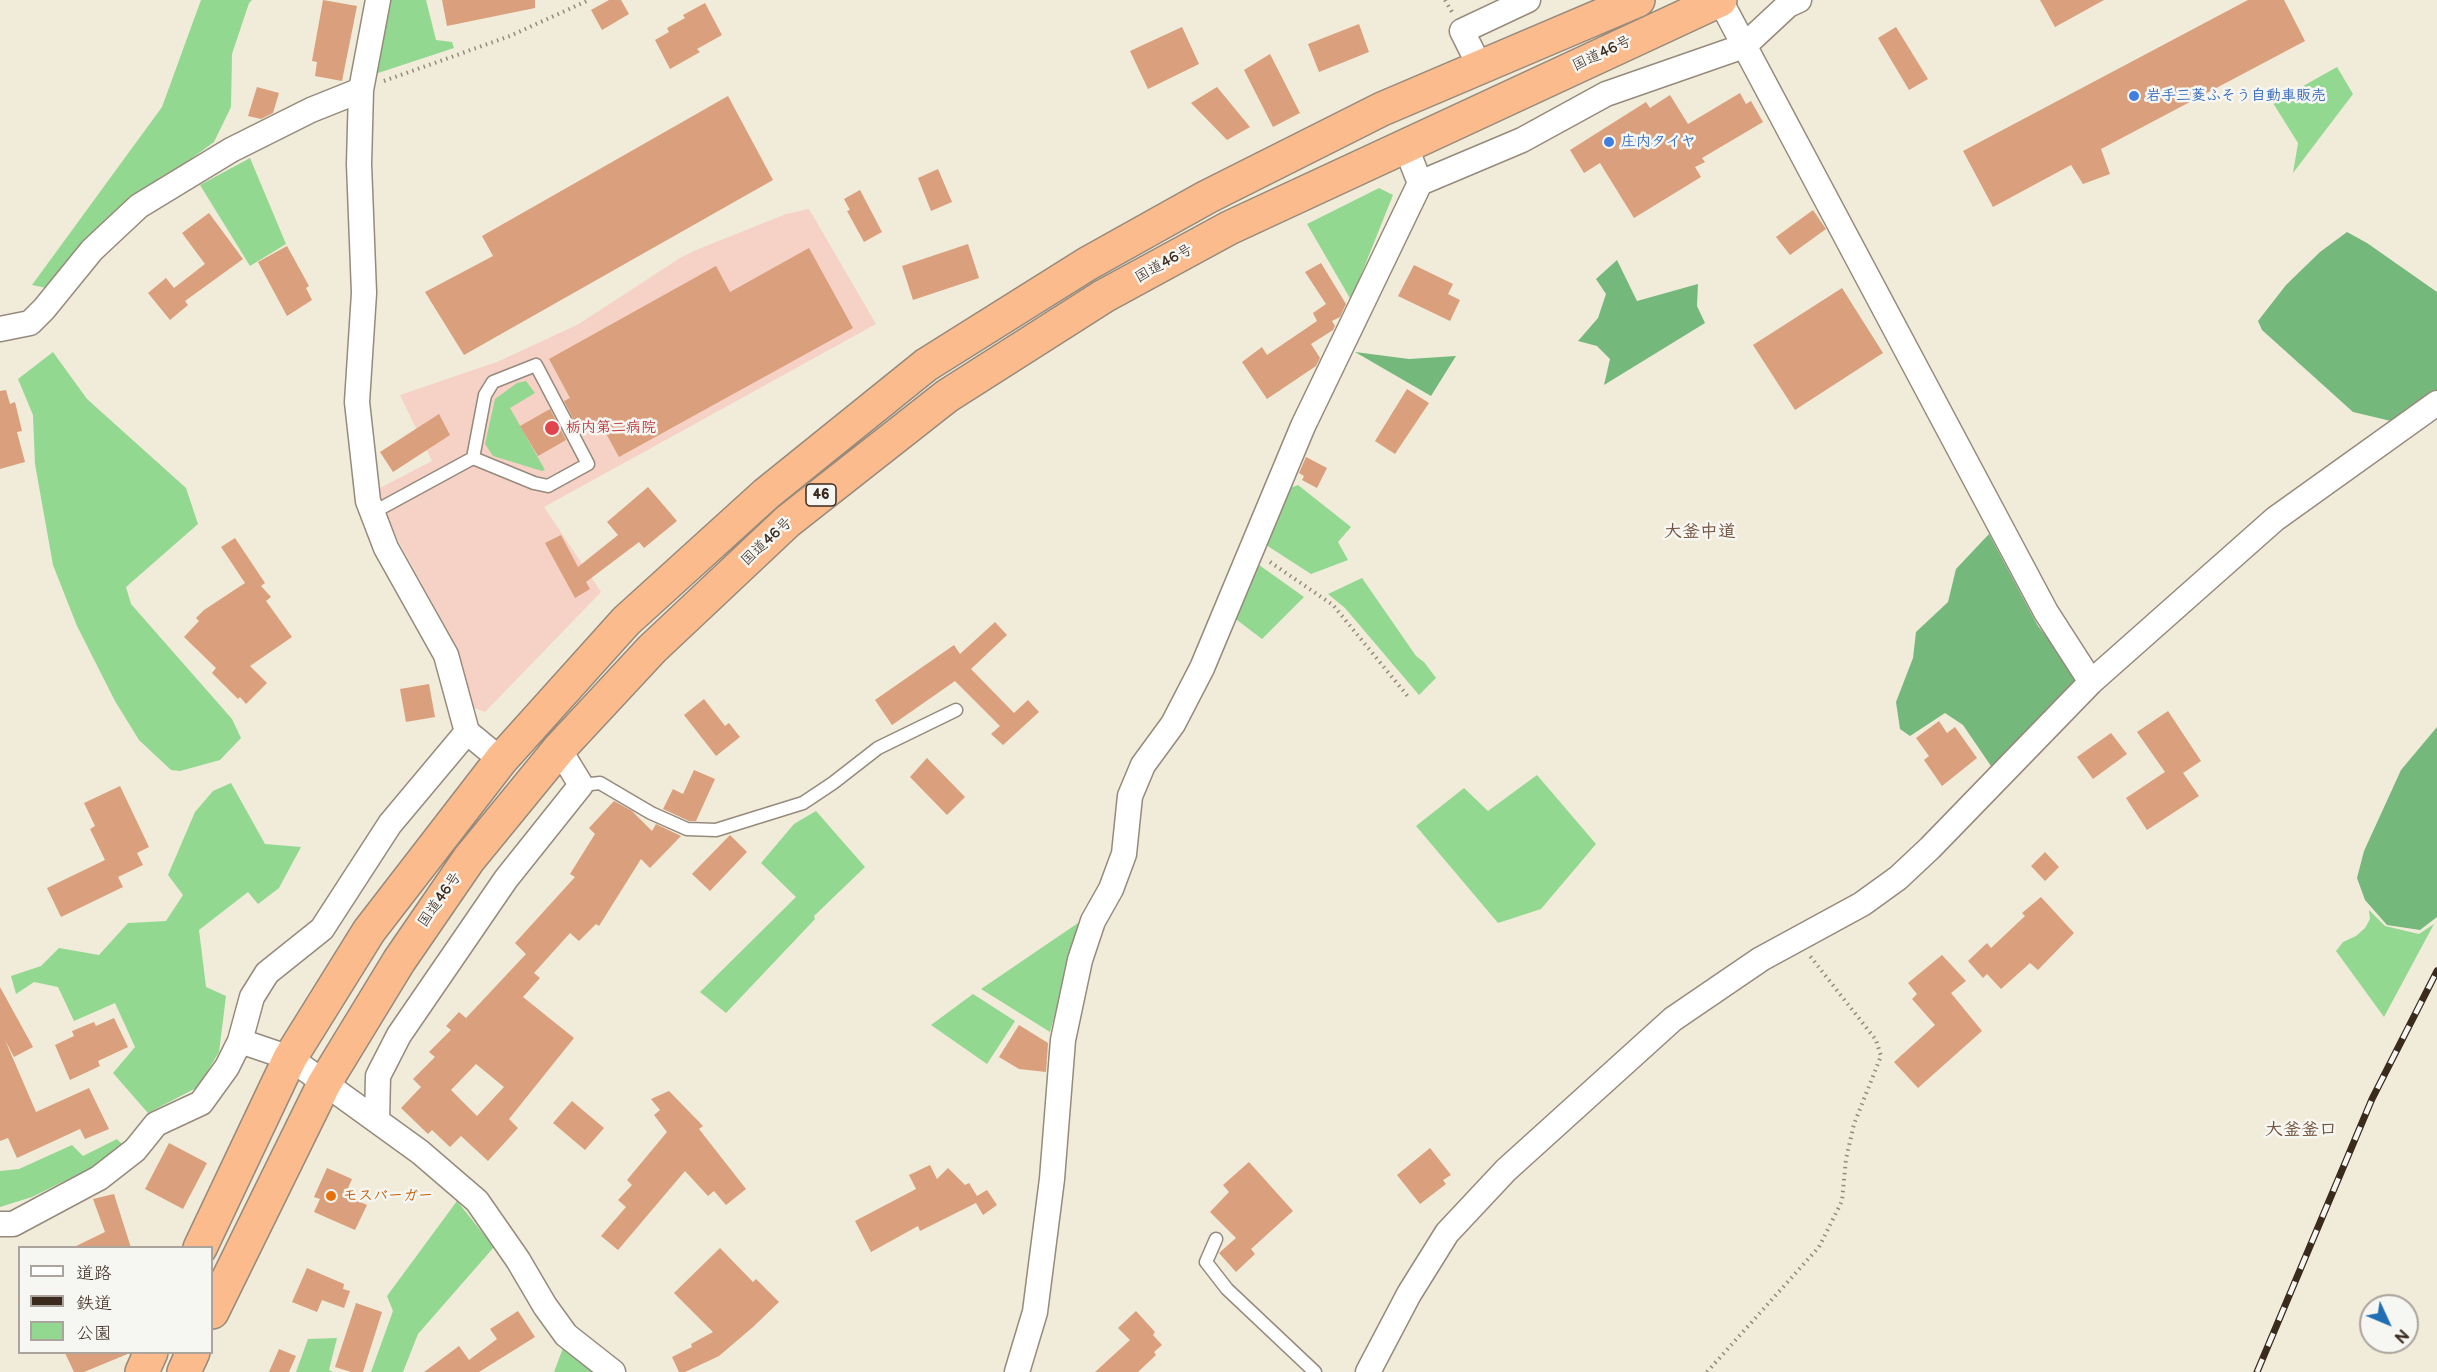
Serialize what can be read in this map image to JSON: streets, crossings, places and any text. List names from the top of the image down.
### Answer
{
  "streets": {
    "highway": ["国道46号", "46"]
  },
  "districts": ["大釜中道", "大釜釜口"],
  "places": [
    "岩手三菱ふそう自動車販売",
    "庄内タイヤ",
    "栃内第二病院",
    "モスバーガー"
  ],
  "legend": ["道路", "鉄道", "公園"],
  "north": "bottom right"
}
